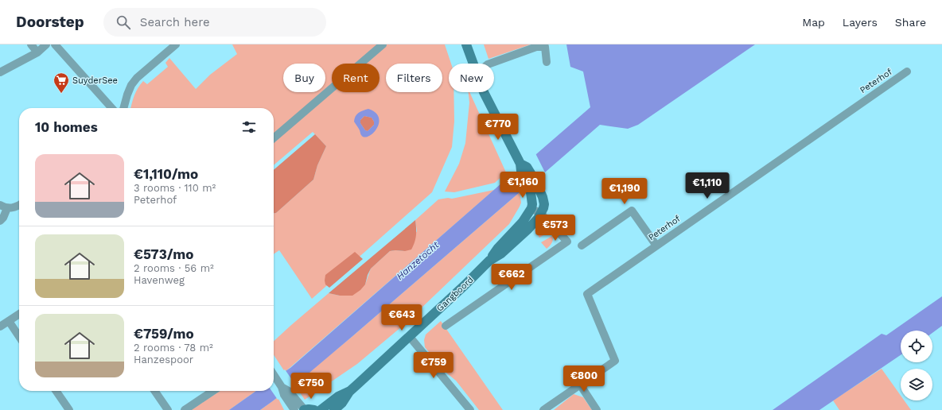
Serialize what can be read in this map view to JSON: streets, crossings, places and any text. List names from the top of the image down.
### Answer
{
  "streets": {
    "main road": ["Gangboord"],
    "street": ["Peterhof"]
  },
  "water": ["Hanzetocht"],
  "places": {
    "supermarket": ["SuyderSee"]
  },
  "page": {
    "header": "Doorstep",
    "search": "Search here",
    "nav": ["Map", "Layers", "Share"],
    "chip": [
      "Buy",
      "Rent",
      "Filters",
      "New"
    ],
    "heading": "10 homes",
    "price": [
      "€770",
      "€1,160",
      "€1,110",
      "€1,190",
      "€573",
      "€662",
      "€643",
      "€759",
      "€800",
      "€750"
    ],
    "list": [
      {
        "name": "€1,110/mo",
        "note": "3 rooms · 110 m² · Peterhof"
      },
      {
        "name": "€573/mo",
        "note": "2 rooms · 56 m² · Havenweg"
      },
      {
        "name": "€759/mo",
        "note": "2 rooms · 78 m² · Hanzespoor"
      }
    ]
  }
}
